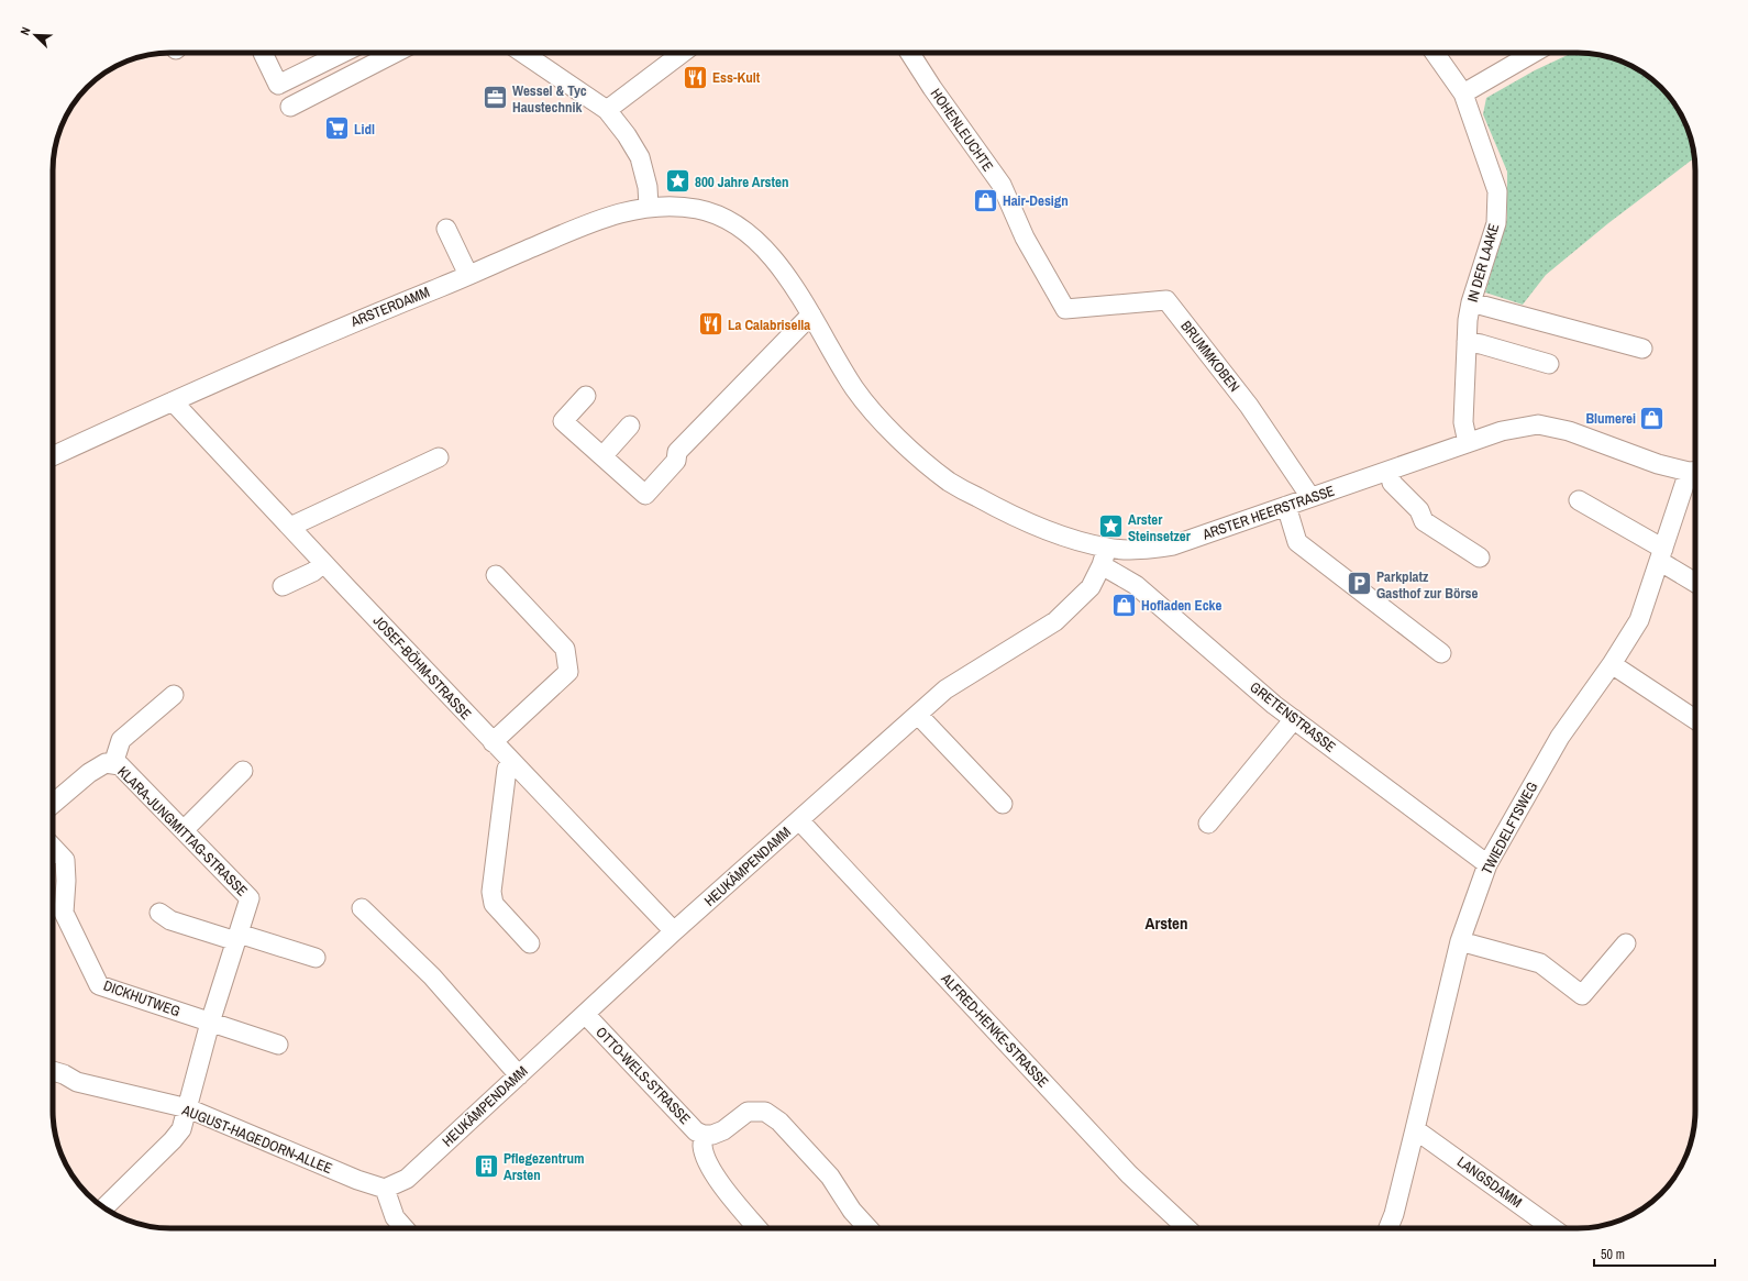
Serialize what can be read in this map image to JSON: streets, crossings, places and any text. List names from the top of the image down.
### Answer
{
  "streets": {
    "street": [
      "HOHENLEUCHTE",
      "IN DER LAAKE",
      "ARSTERDAMM",
      "BRUMMKOBEN",
      "ARSTER HEERSTRASSE",
      "JOSEF-BÖHM-STRASSE",
      "GRETENSTRASSE",
      "TWIEDELFTSWEG",
      "KLARA-JUNGMITTAG-STRASSE",
      "HEUKÄMPENDAMM",
      "DICKHUTWEG",
      "ALFRED-HENKE-STRASSE",
      "OTTO-WELS-STRASSE",
      "AUGUST-HAGEDORN-ALLEE",
      "LANGSDAMM"
    ]
  },
  "crossings": [
    ["HOHENLEUCHTE", "BRUMMKOBEN"],
    ["IN DER LAAKE", "ARSTER HEERSTRASSE"],
    ["ARSTERDAMM", "ARSTER HEERSTRASSE"],
    ["ARSTERDAMM", "JOSEF-BÖHM-STRASSE"],
    ["BRUMMKOBEN", "ARSTER HEERSTRASSE"],
    ["ARSTER HEERSTRASSE", "GRETENSTRASSE"],
    ["ARSTER HEERSTRASSE", "TWIEDELFTSWEG"],
    ["ARSTER HEERSTRASSE", "HEUKÄMPENDAMM"],
    ["JOSEF-BÖHM-STRASSE", "HEUKÄMPENDAMM"],
    ["GRETENSTRASSE", "TWIEDELFTSWEG"],
    ["GRETENSTRASSE", "HEUKÄMPENDAMM"],
    ["TWIEDELFTSWEG", "LANGSDAMM"],
    ["KLARA-JUNGMITTAG-STRASSE", "DICKHUTWEG"],
    ["KLARA-JUNGMITTAG-STRASSE", "AUGUST-HAGEDORN-ALLEE"],
    ["HEUKÄMPENDAMM", "ALFRED-HENKE-STRASSE"],
    ["HEUKÄMPENDAMM", "OTTO-WELS-STRASSE"],
    ["HEUKÄMPENDAMM", "AUGUST-HAGEDORN-ALLEE"]
  ],
  "districts": ["Arsten"],
  "places": {
    "restaurant": ["Ess-Kult", "La Calabrisella"],
    "office": ["Wessel & Tyc Haustechnik"],
    "supermarket": ["Lidl"],
    "place": ["800 Jahre Arsten", "Arster Steinsetzer"],
    "shop": ["Hair-Design", "Blumerei", "Hofladen Ecke"],
    "parking": ["Parkplatz Gasthof zur Börse"],
    "building": ["Pflegezentrum Arsten"]
  },
  "scale_bar": "50 m",
  "north": "top left"
}
